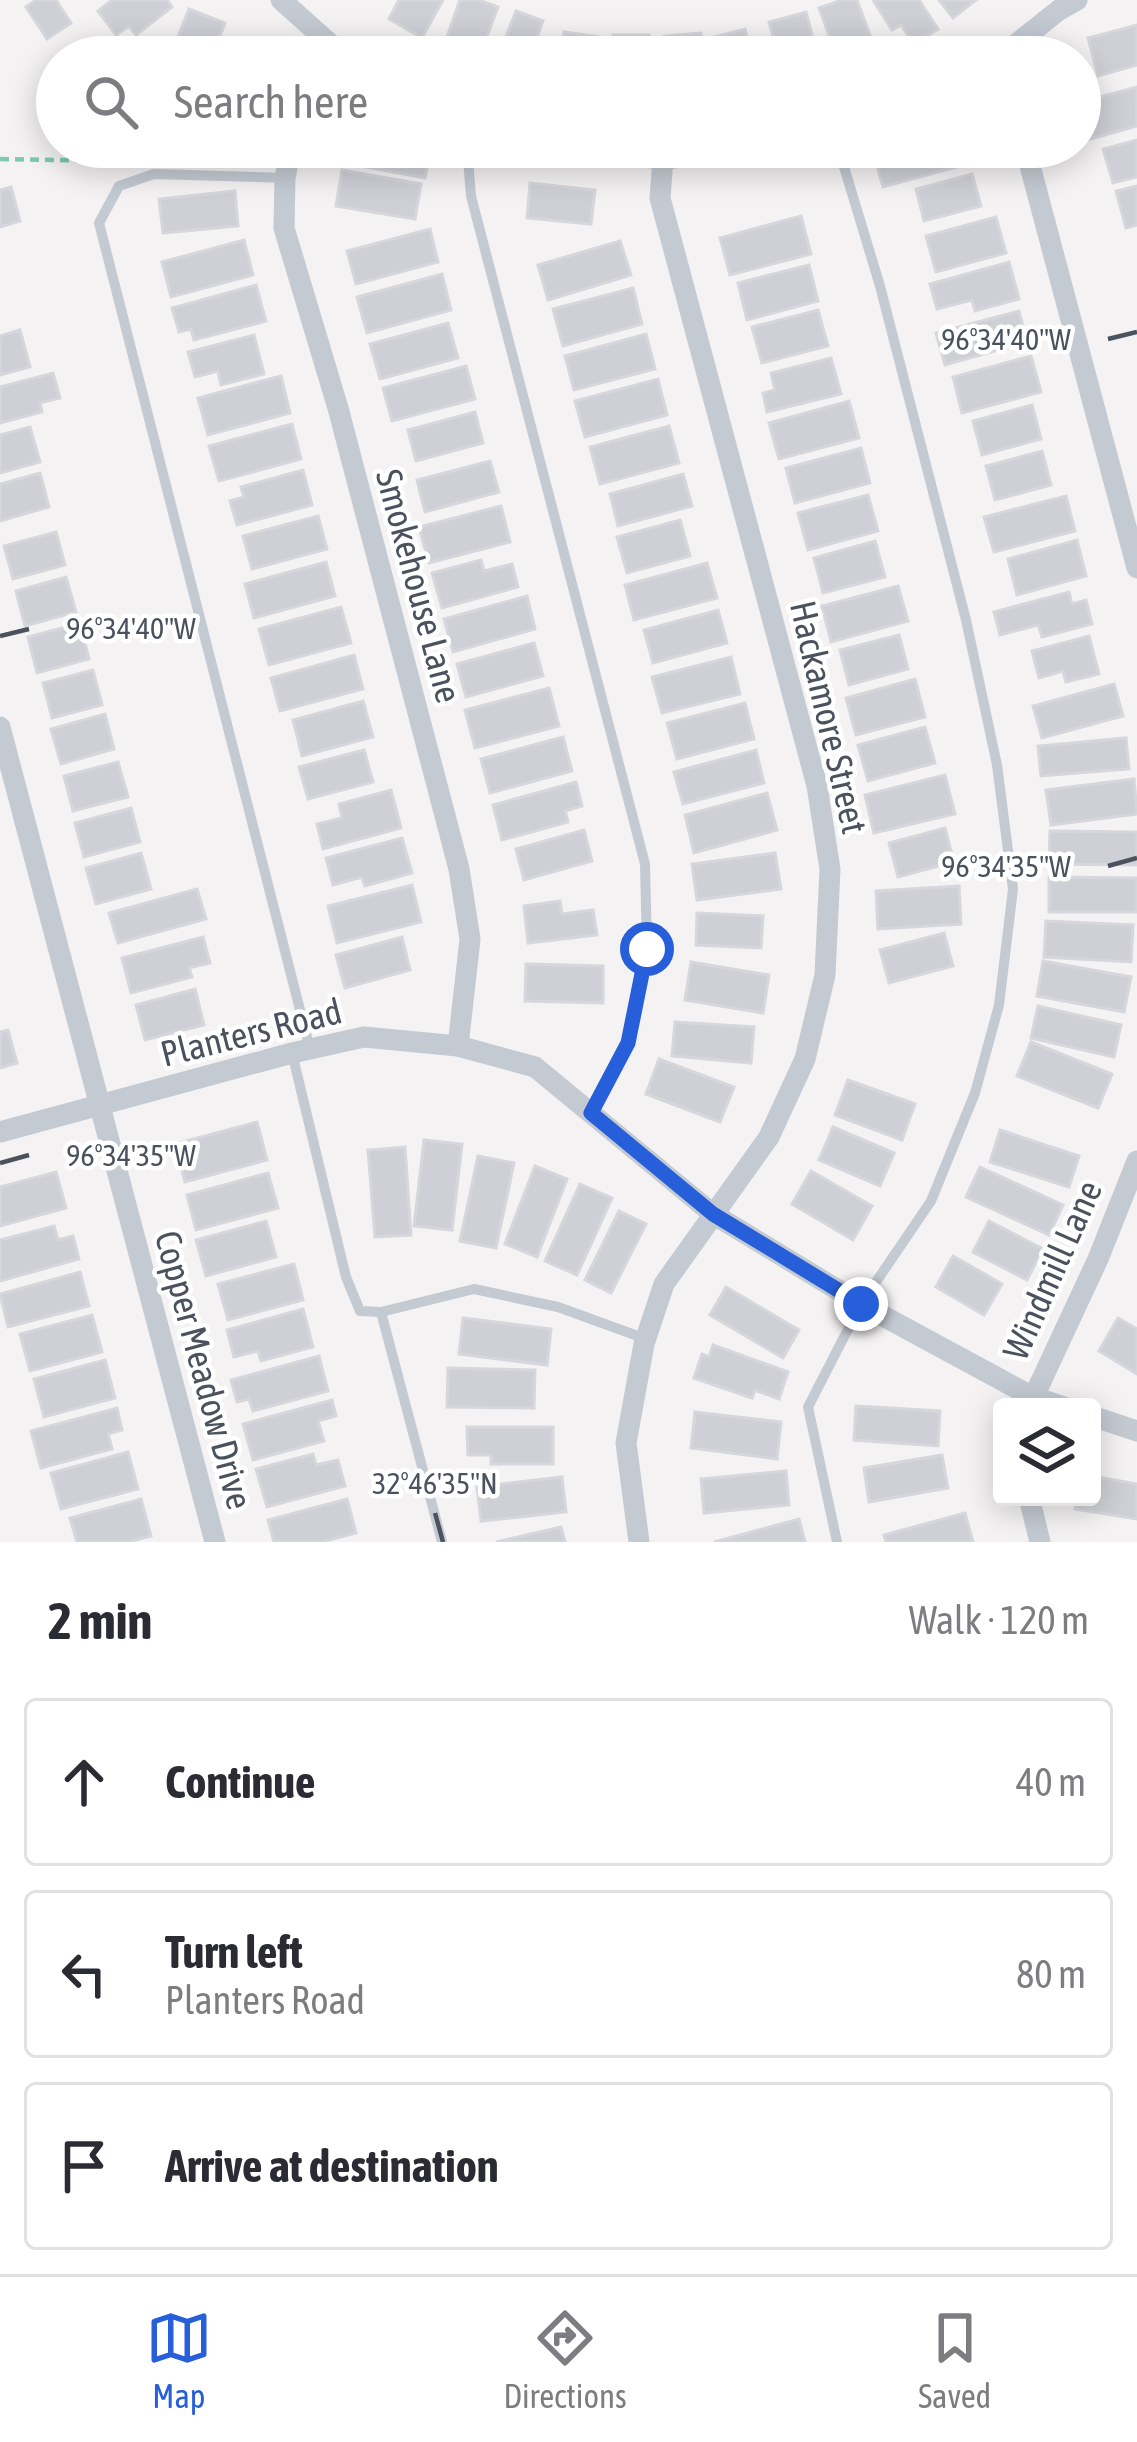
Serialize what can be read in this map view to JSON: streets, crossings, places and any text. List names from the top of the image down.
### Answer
{
  "streets": {
    "street": [
      "Smokehouse Lane",
      "Hackamore Street",
      "Planters Road",
      "Windmill Lane",
      "Copper Meadow Drive"
    ]
  },
  "crossings": [
    ["Smokehouse Lane", "Planters Road"],
    ["Hackamore Street", "Planters Road"],
    ["Planters Road", "Copper Meadow Drive"]
  ],
  "page": {
    "search": "Search here",
    "heading": ["2 min", "Walk · 120 m"],
    "list": [
      ["Continue", "40 m"],
      ["Turn left", "Planters Road", "80 m"],
      "Arrive at destination"
    ],
    "nav": ["Map", "Directions", "Saved"]
  },
  "coordinates": ["96°34'40\"W", "96°34'35\"W", "32°46'35\"N"]
}
